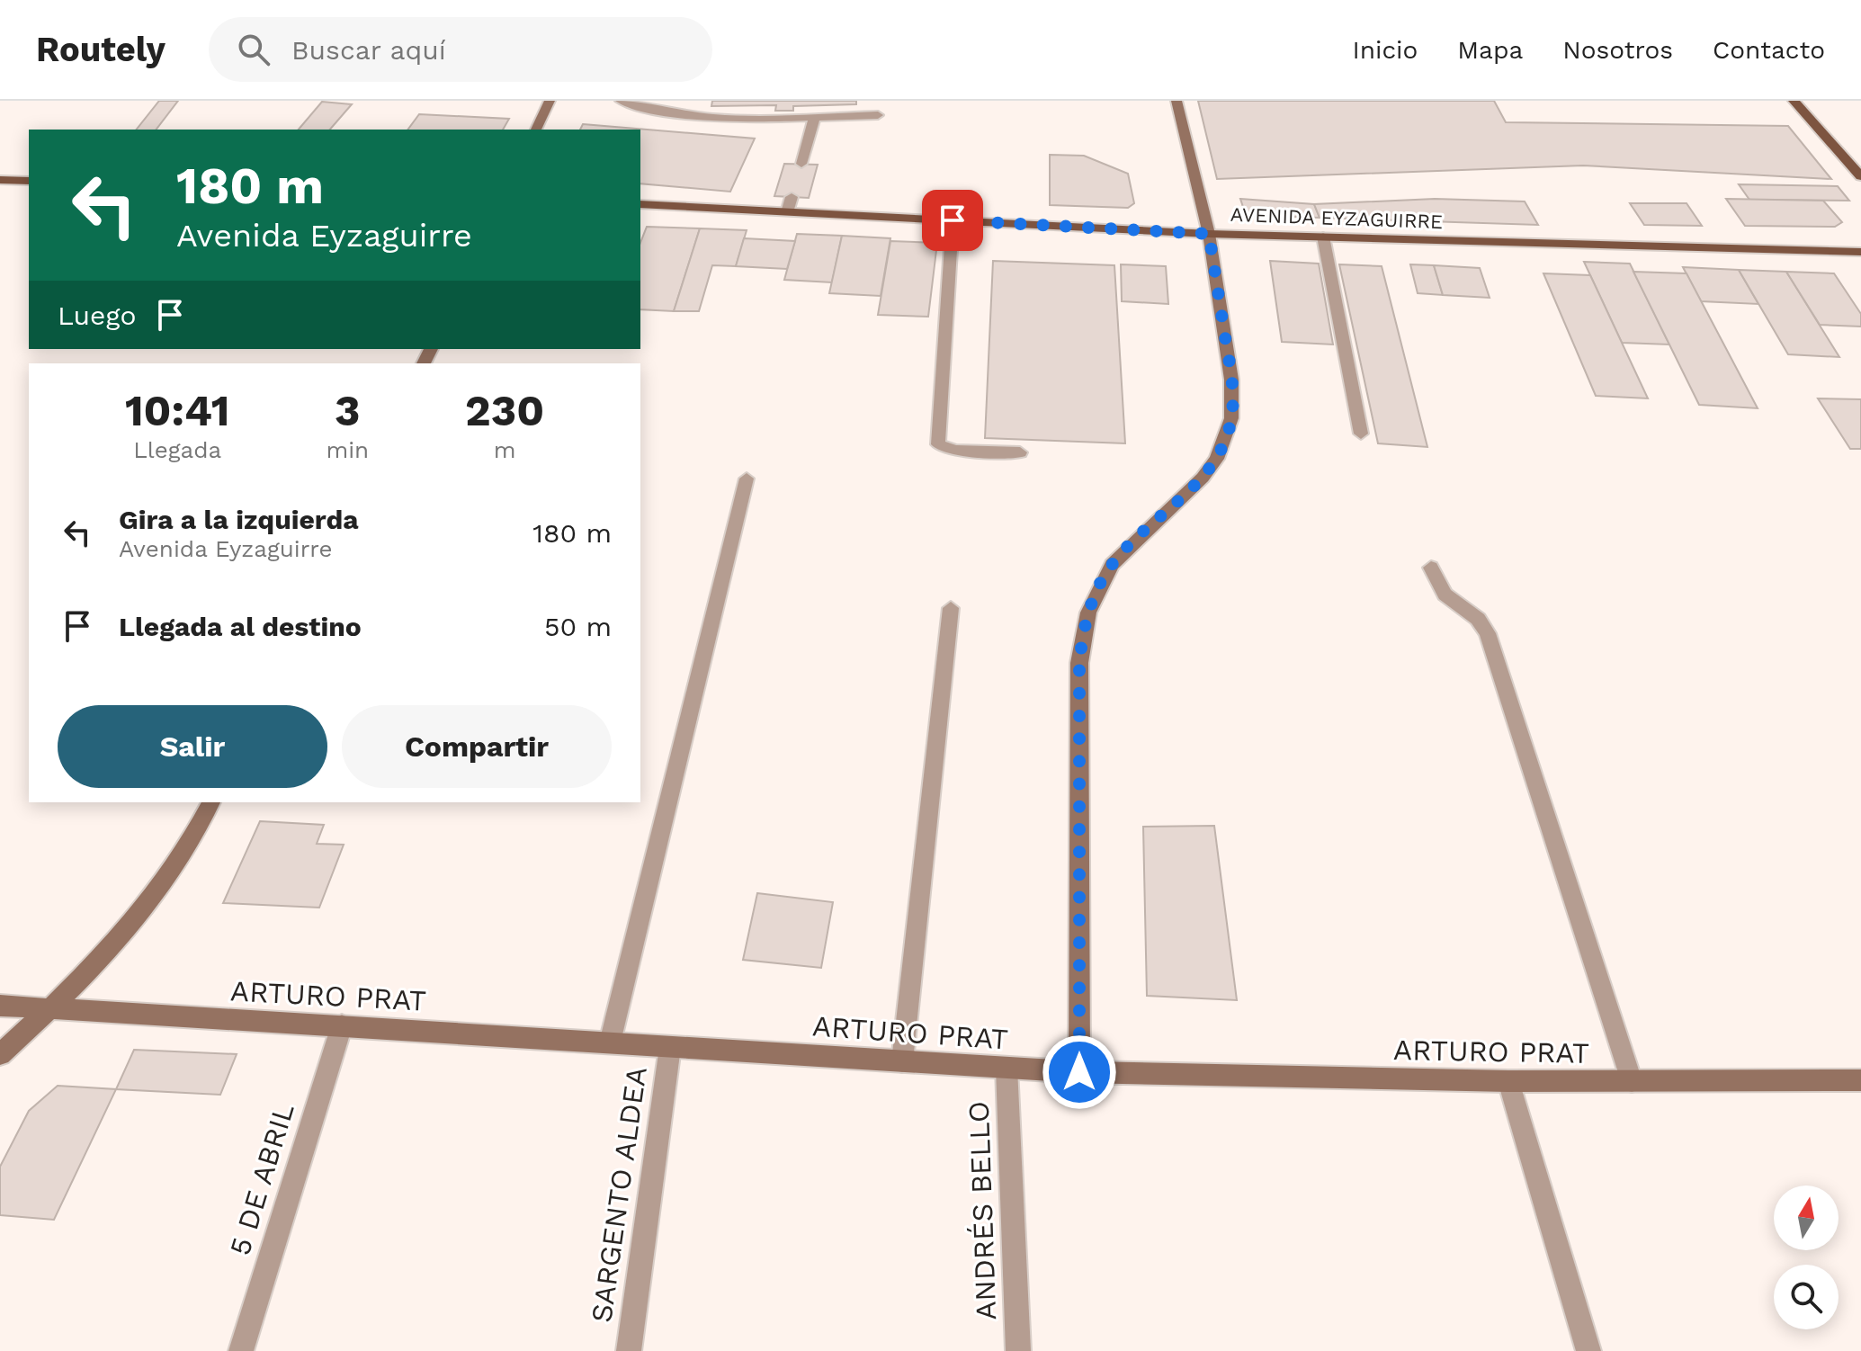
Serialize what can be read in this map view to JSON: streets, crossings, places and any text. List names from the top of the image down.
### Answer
{
  "streets": {
    "main road": ["AVENIDA EYZAGUIRRE"],
    "street": [
      "ARTURO PRAT",
      "5 DE ABRIL",
      "SARGENTO ALDEA",
      "ANDRÉS BELLO"
    ]
  },
  "crossings": [
    ["ARTURO PRAT", "5 DE ABRIL"],
    ["ARTURO PRAT", "SARGENTO ALDEA"],
    ["ARTURO PRAT", "ANDRÉS BELLO"]
  ],
  "north": "top",
  "page": {
    "header": "Routely",
    "search": "Buscar aquí",
    "nav": [
      "Inicio",
      "Mapa",
      "Nosotros",
      "Contacto"
    ],
    "turn": ["180 m", "Avenida Eyzaguirre"],
    "then": "Luego",
    "eta": [
      "10:41",
      "Llegada",
      "3",
      "min",
      "230",
      "m"
    ],
    "list": [
      {
        "name": "Gira a la izquierda",
        "note": "Avenida Eyzaguirre",
        "value": "180 m"
      },
      {
        "name": "Llegada al destino",
        "value": "50 m"
      }
    ],
    "buttons": ["Salir", "Compartir"]
  }
}
